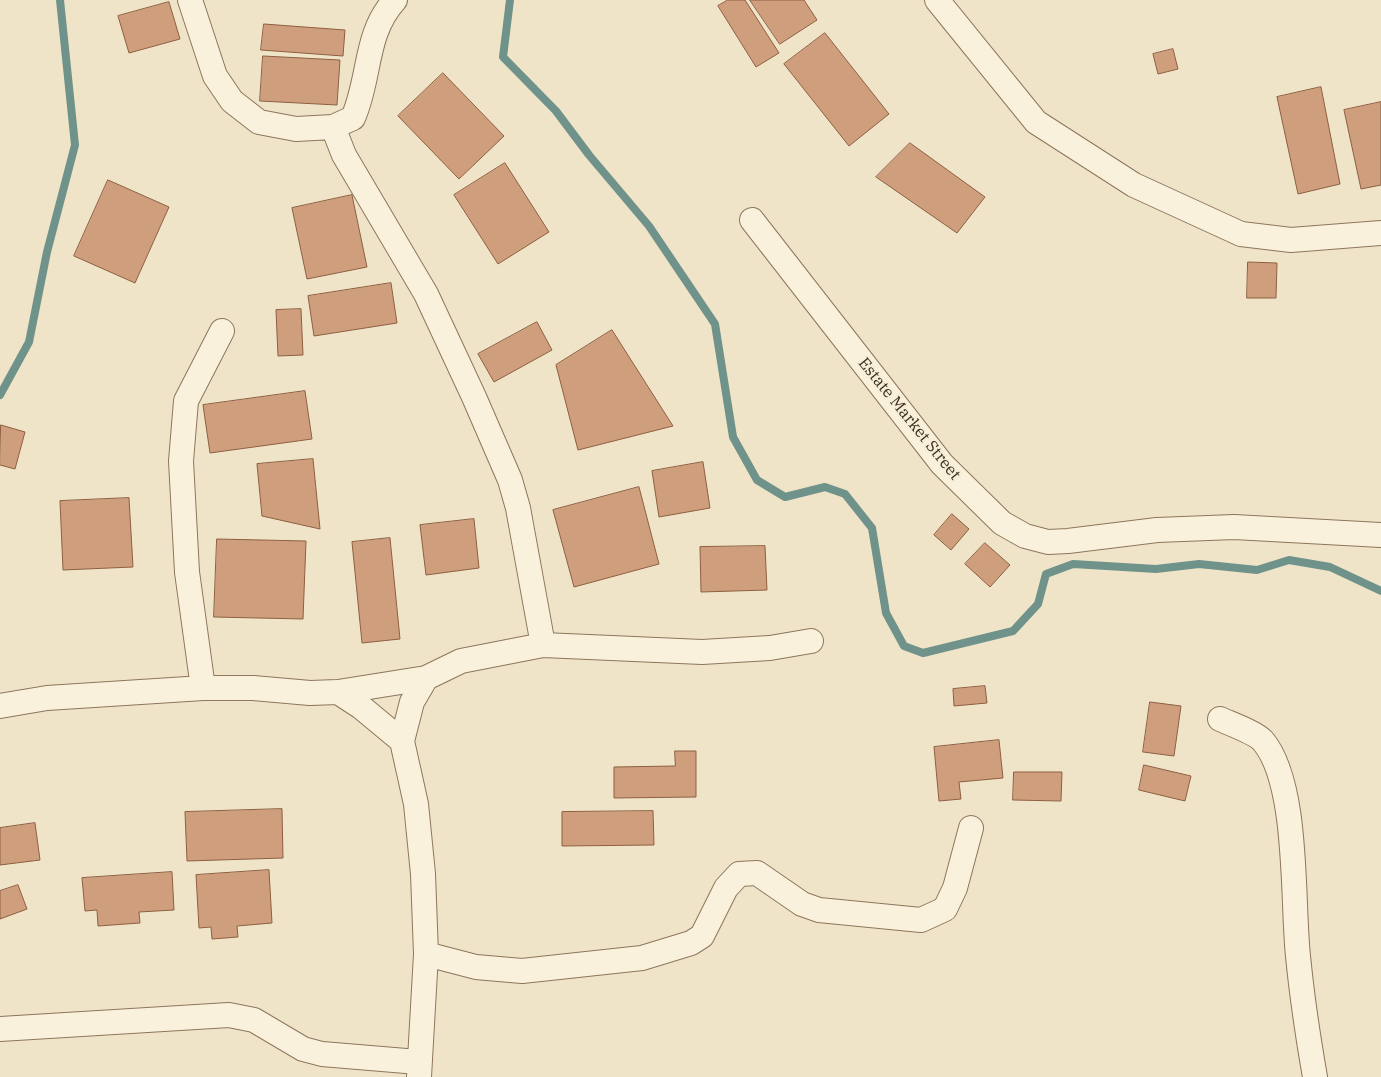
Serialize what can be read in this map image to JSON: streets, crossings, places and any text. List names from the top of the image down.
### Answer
{
  "streets": {
    "street": ["Estate Market Street"]
  }
}
